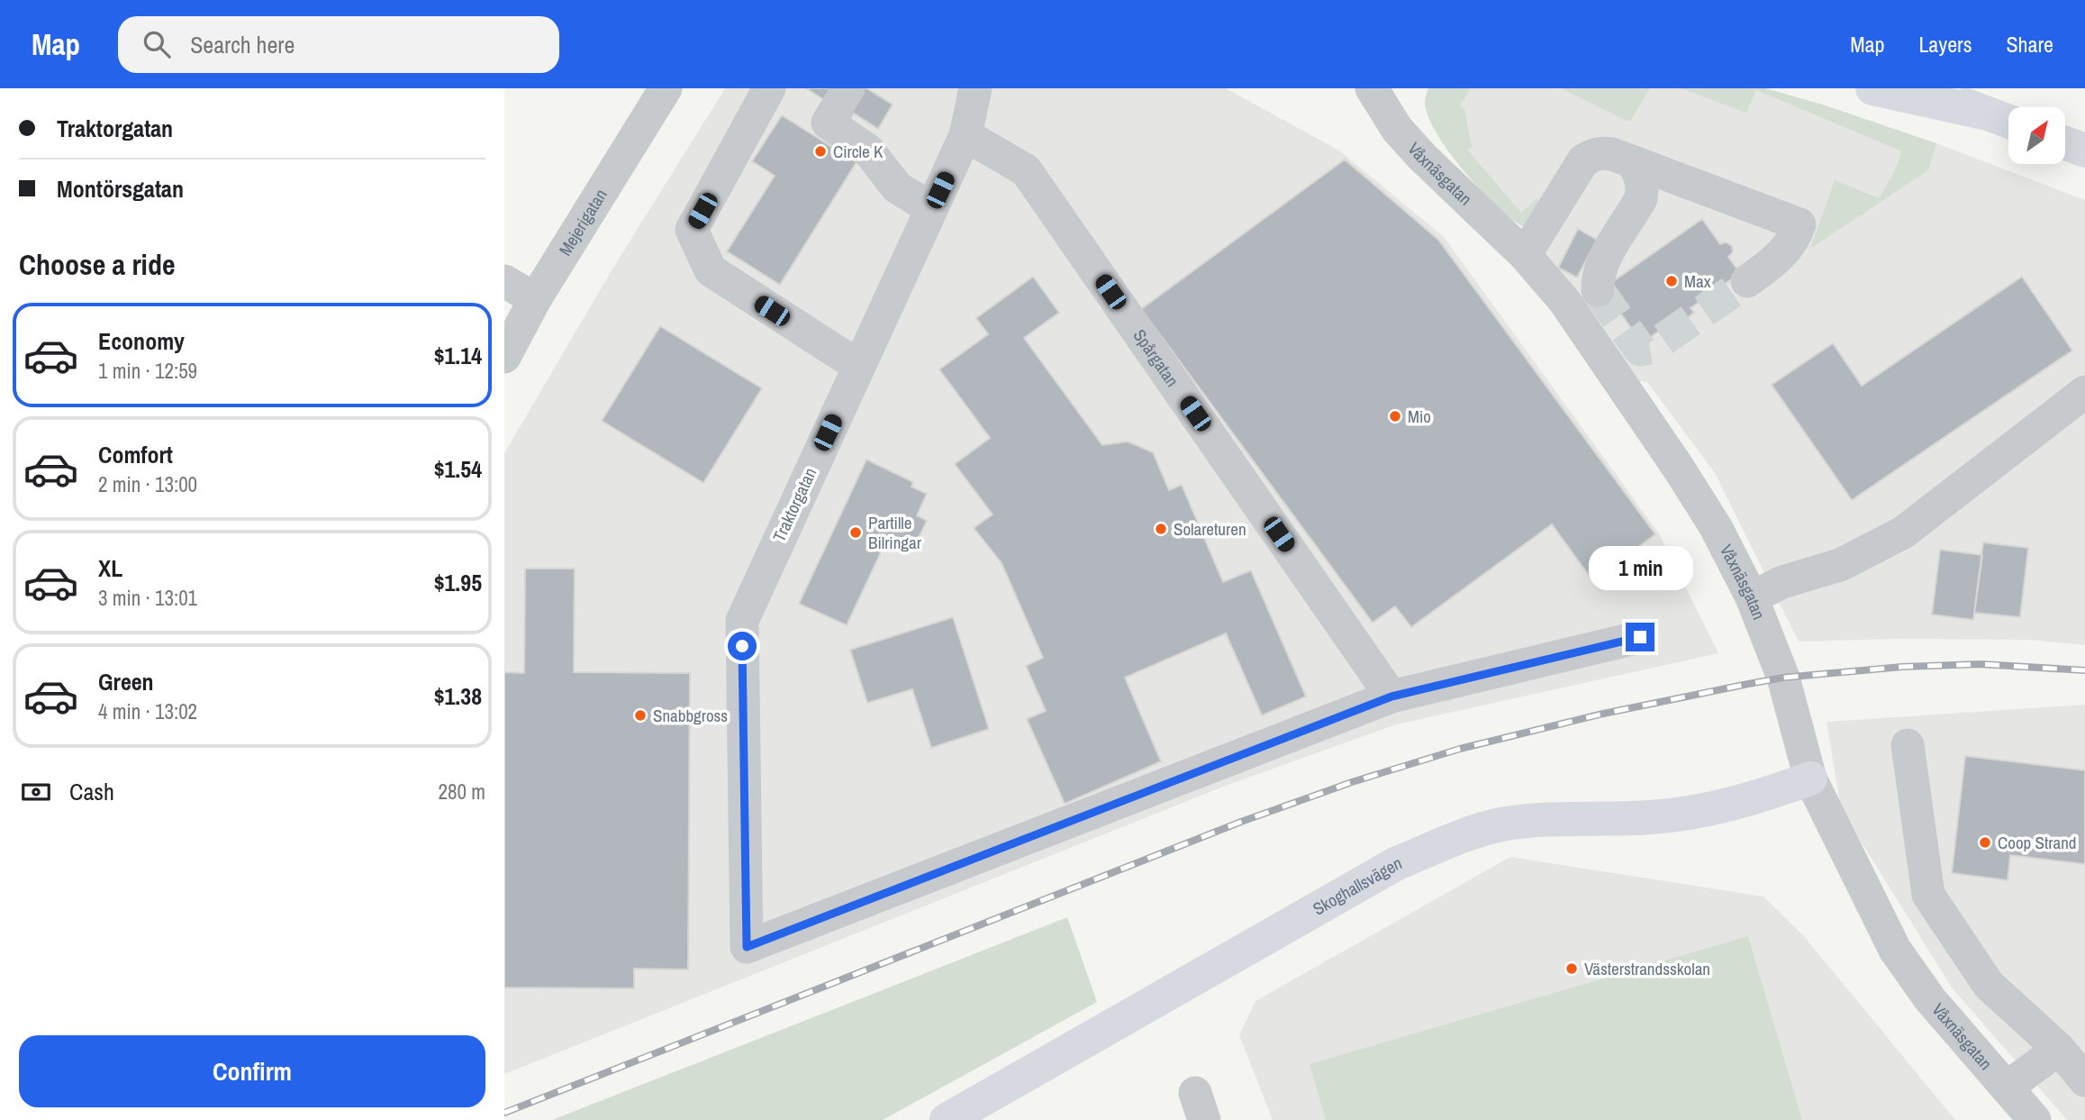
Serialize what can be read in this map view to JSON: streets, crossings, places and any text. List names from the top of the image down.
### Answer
{
  "streets": {
    "main road": ["Skoghallsvägen"],
    "street": [
      "Våxnäsgatan",
      "Mejerigatan",
      "Spårgatan",
      "Traktorgatan"
    ]
  },
  "crossings": [
    ["Våxnäsgatan", "Skoghallsvägen"],
    ["Spårgatan", "Traktorgatan"]
  ],
  "places": [
    "Circle K",
    "Max",
    "Mio",
    "Solareturen",
    "Partille Bilringar",
    "Snabbgross",
    "Coop Strand",
    "Västerstrandsskolan"
  ],
  "north": "top right",
  "page": {
    "header": "Map",
    "search": "Search here",
    "nav": ["Map", "Layers", "Share"],
    "banner": ["Traktorgatan", "Montörsgatan"],
    "heading": "Choose a ride",
    "list": [
      {
        "name": "Economy",
        "note": "1 min · 12:59",
        "value": "$1.14"
      },
      {
        "name": "Comfort",
        "note": "2 min · 13:00",
        "value": "$1.54"
      },
      {
        "name": "XL",
        "note": "3 min · 13:01",
        "value": "$1.95"
      },
      {
        "name": "Green",
        "note": "4 min · 13:02",
        "value": "$1.38"
      }
    ],
    "bubble": "1 min",
    "pay": ["Cash", "280 m"],
    "buttons": "Confirm"
  }
}
